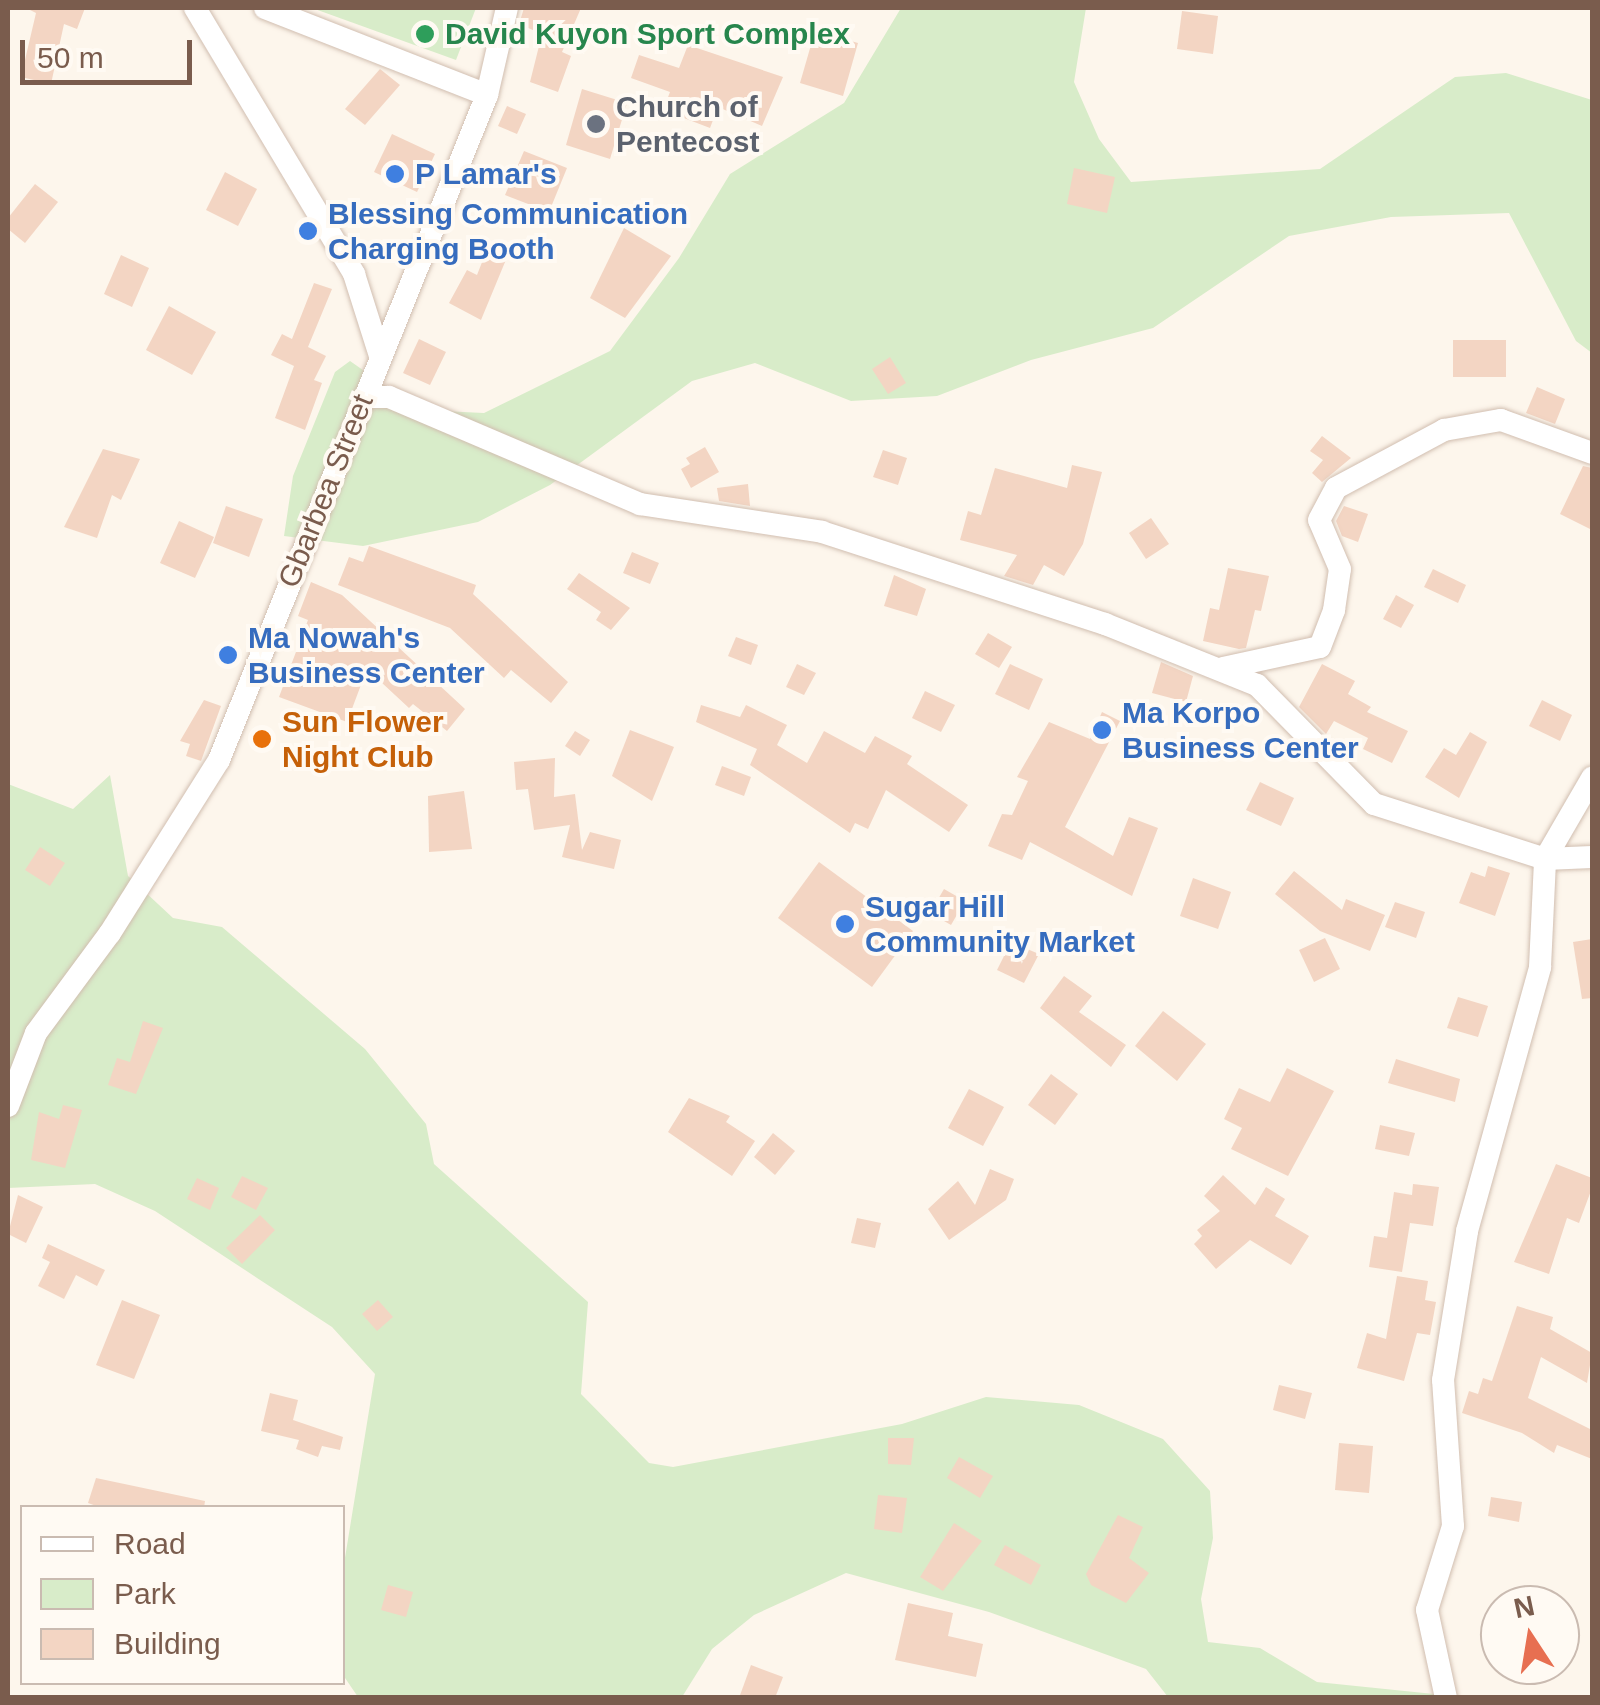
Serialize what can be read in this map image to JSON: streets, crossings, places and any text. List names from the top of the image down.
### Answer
{
  "streets": {
    "street": ["Gbarbea Street"]
  },
  "places": [
    "David Kuyon Sport Complex",
    "Church of Pentecost",
    "P Lamar's",
    "Blessing Communication Charging Booth",
    "Ma Nowah's Business Center",
    "Ma Korpo Business Center",
    "Sun Flower Night Club",
    "Sugar Hill Community Market"
  ],
  "legend": ["Road", "Park", "Building"],
  "scale_bar": "50 m",
  "north": "top"
}
